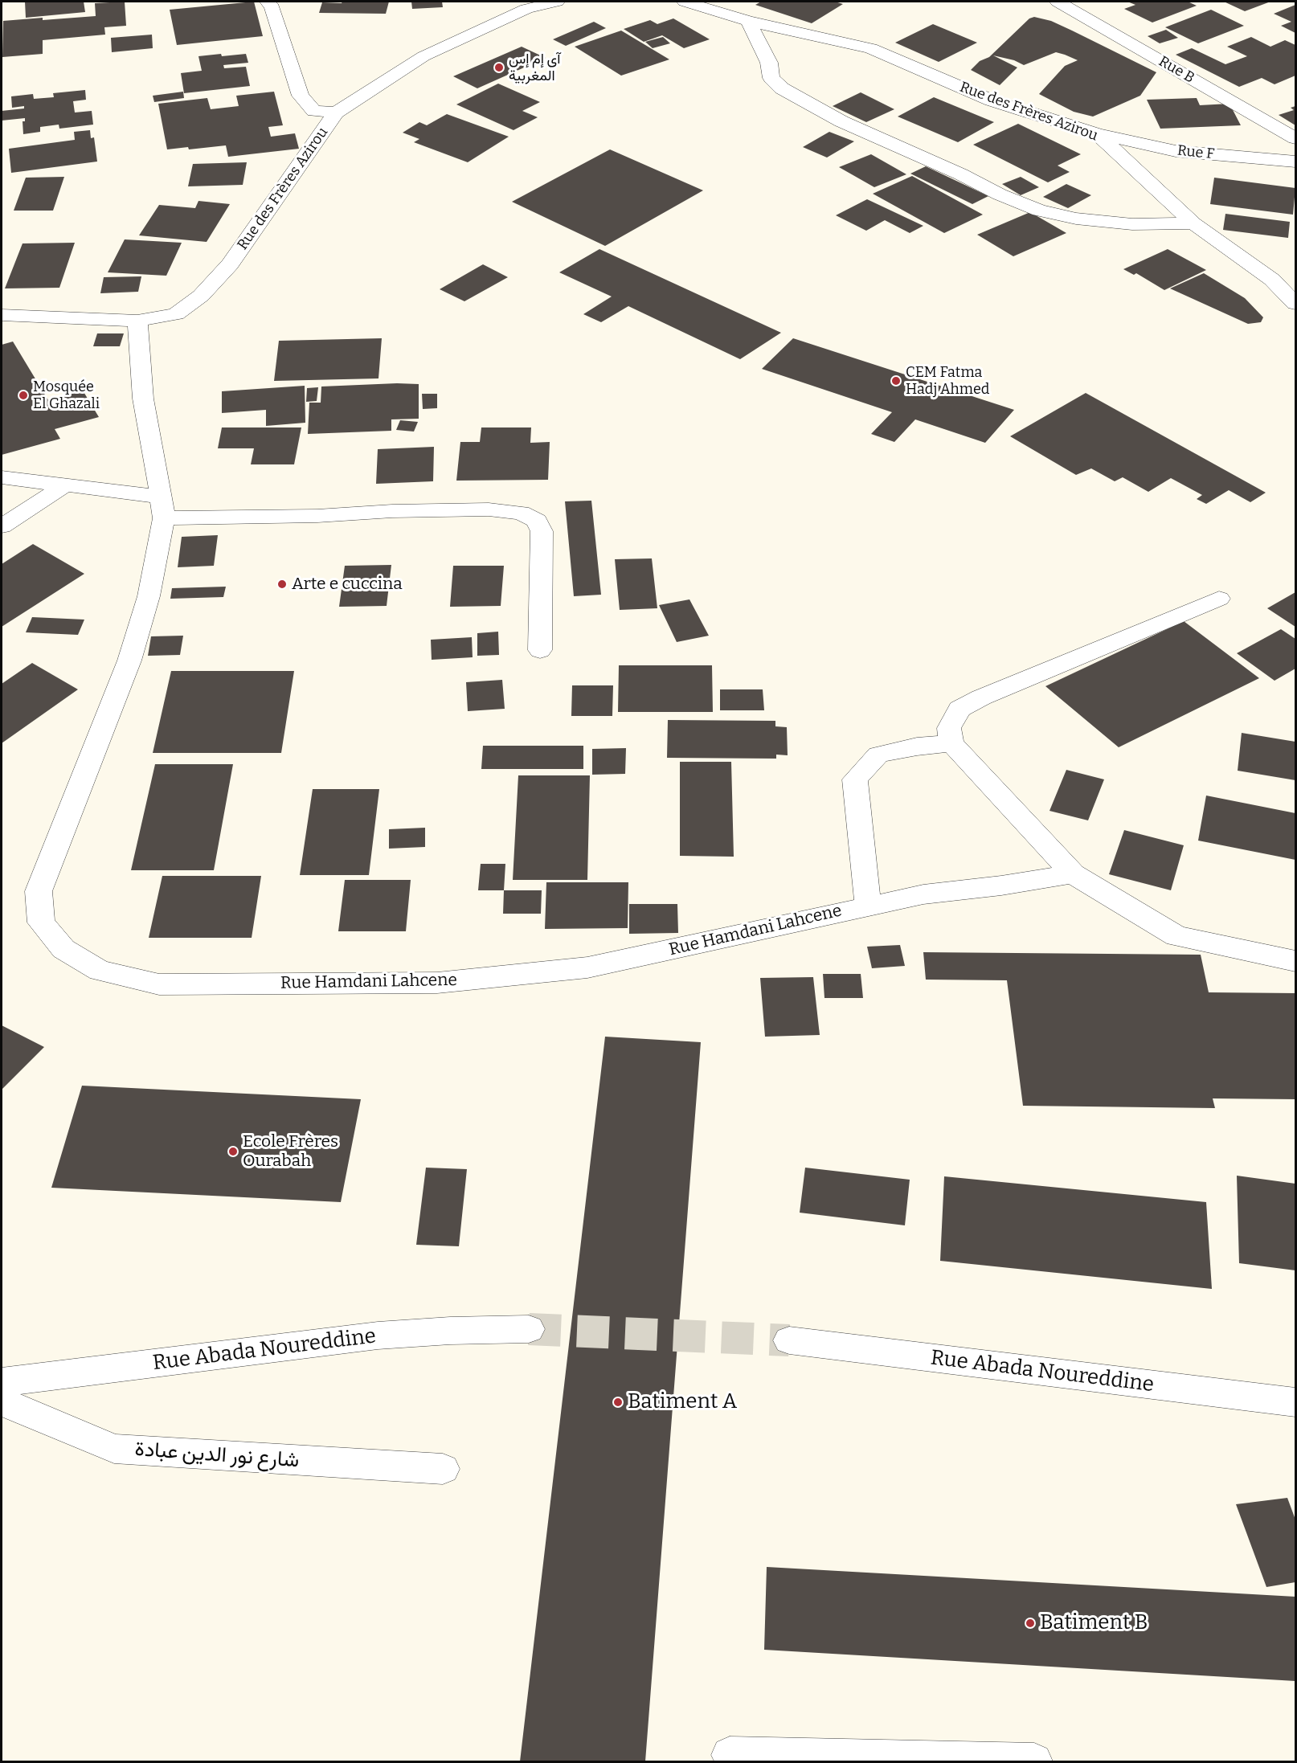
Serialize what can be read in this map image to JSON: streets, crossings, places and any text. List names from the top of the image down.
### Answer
{
  "streets": {
    "street": [
      "Rue B",
      "Rue des Frères Azirou",
      "Rue F",
      "Rue Hamdani Lahcene",
      "Rue Abada Noureddine",
      "شارع نور الدين عبادة"
    ]
  },
  "crossings": [
    ["Rue des Frères Azirou", "Rue F"]
  ],
  "places": [
    "آي إم إس المغربية",
    "CEM Fatma Hadj Ahmed",
    "Mosquée El Ghazali",
    "Arte e cuccina",
    "Ecole Frères Ourabah",
    "Batiment A",
    "Batiment B"
  ]
}
